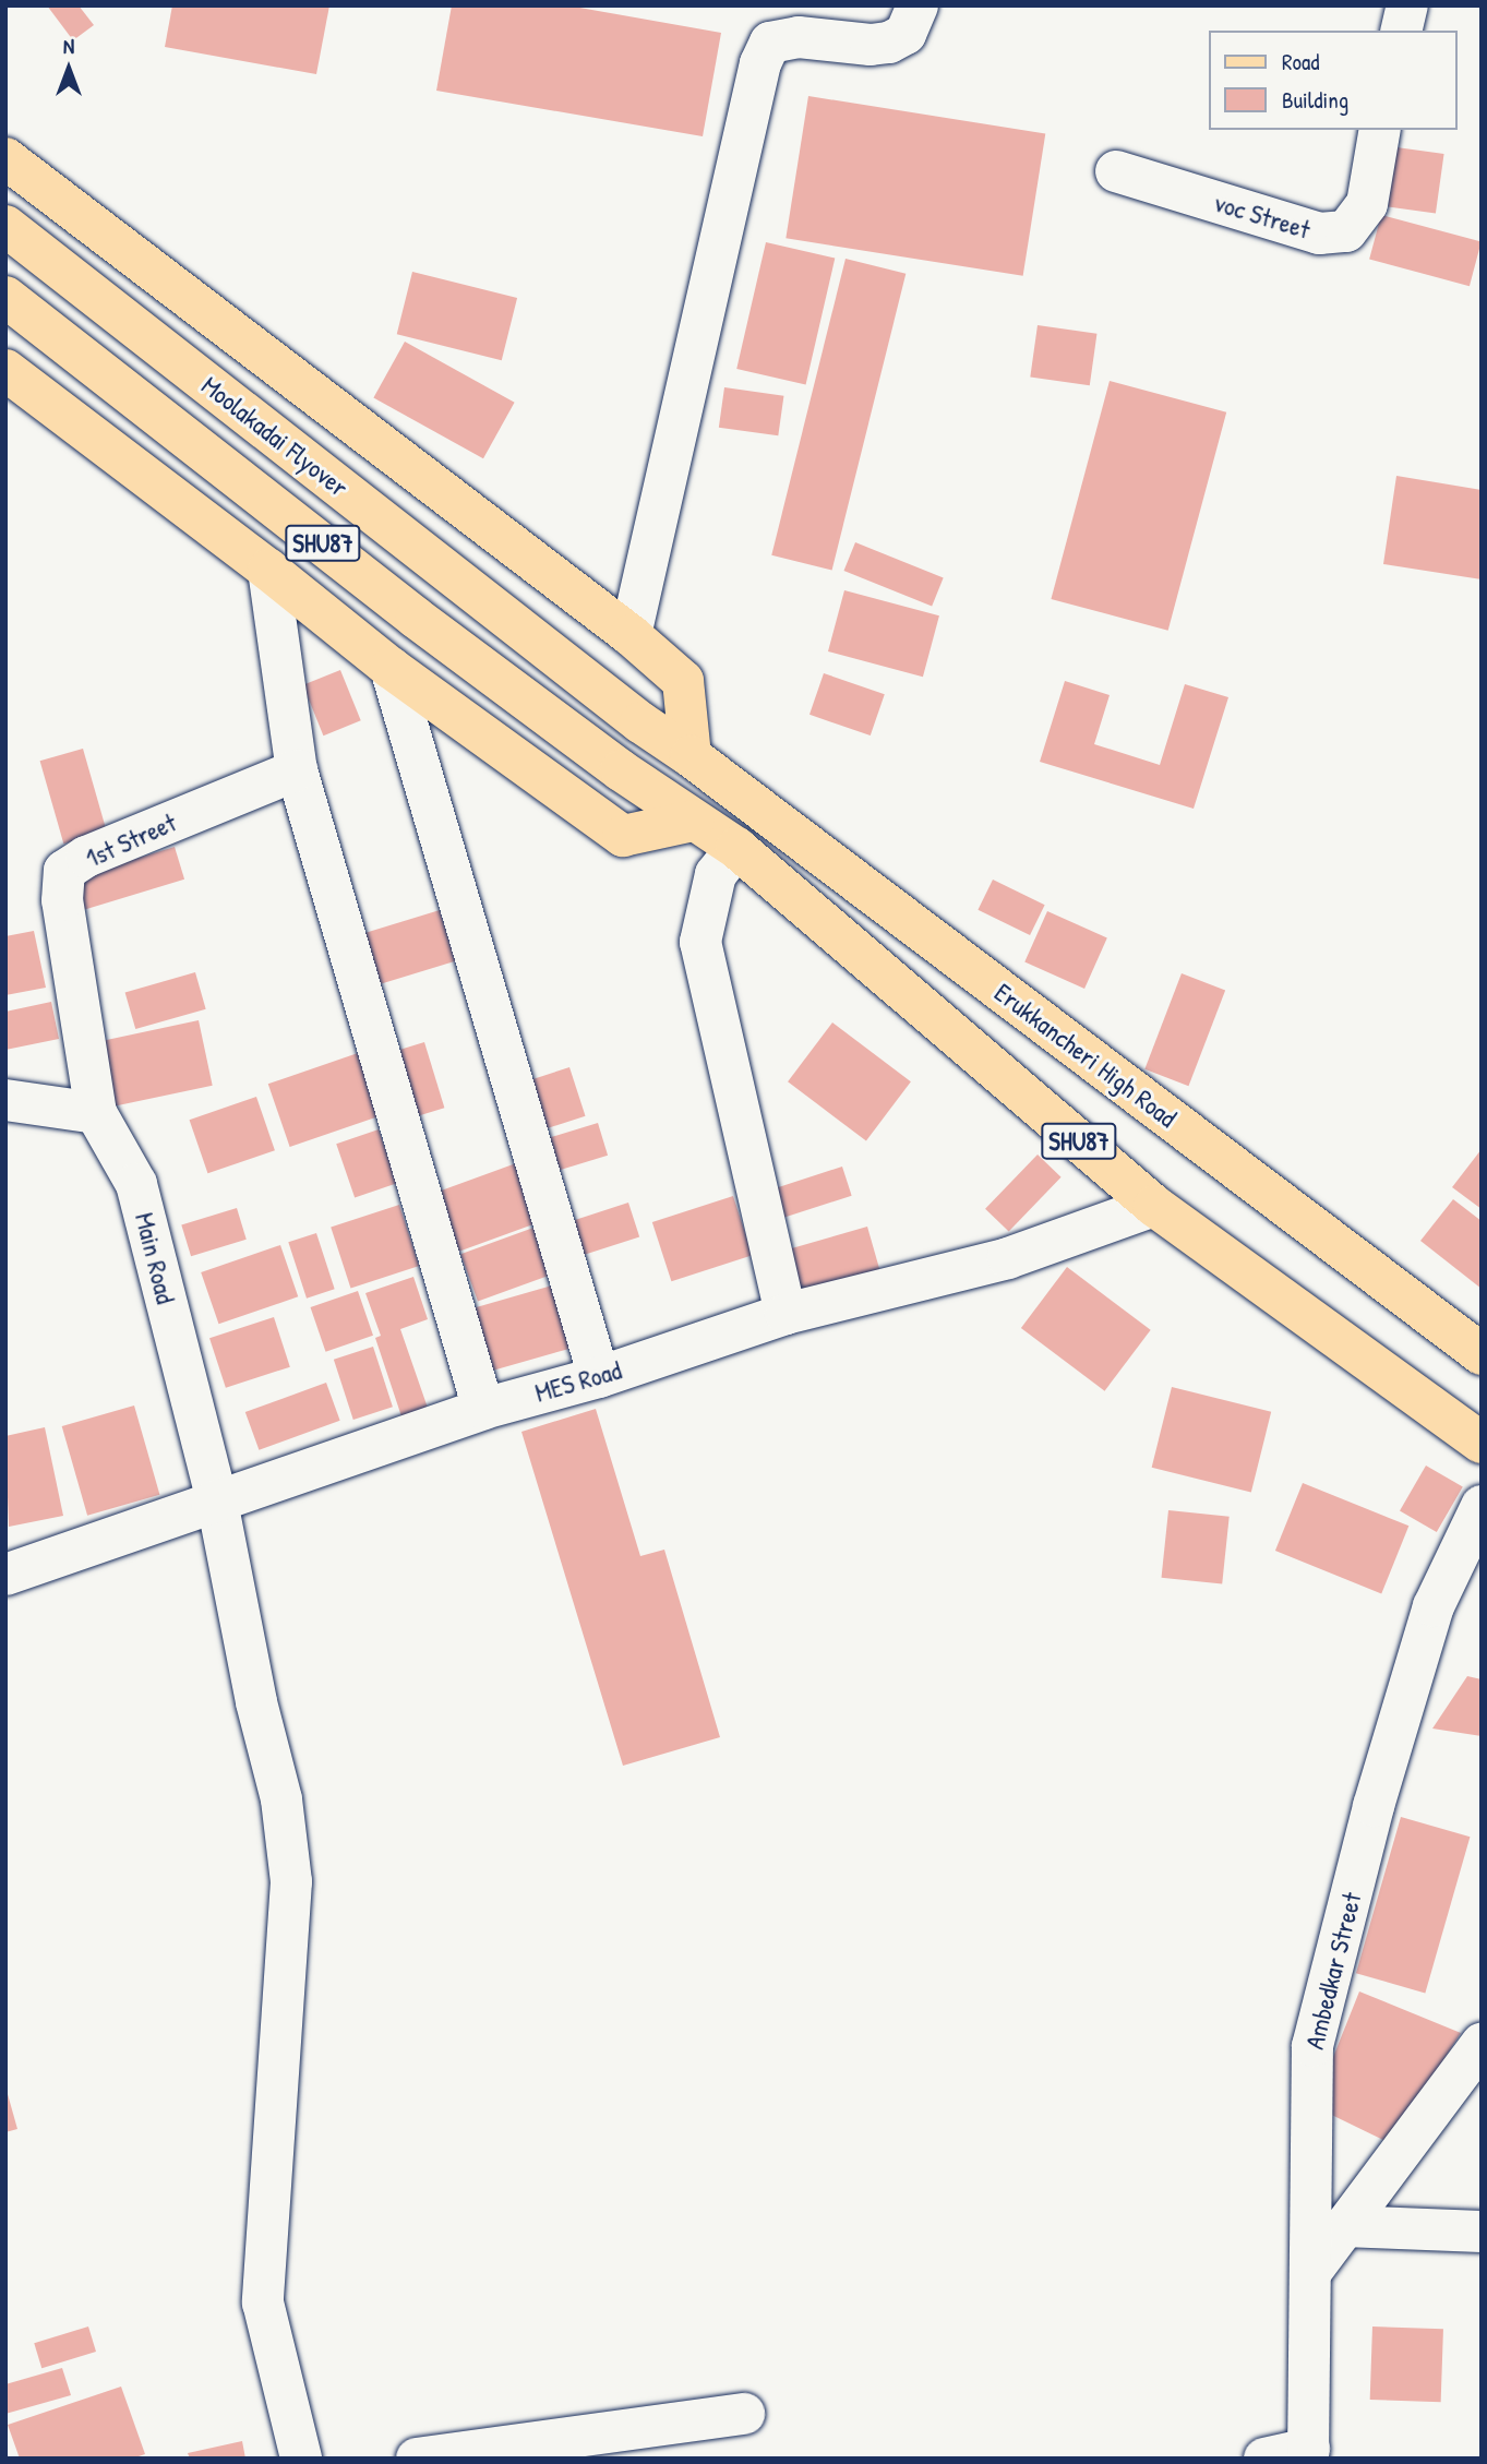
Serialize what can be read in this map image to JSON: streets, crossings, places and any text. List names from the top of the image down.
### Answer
{
  "streets": {
    "main road": ["Moolakadai Flyover", "SHU87", "Erukkancheri High Road"],
    "street": [
      "voc Street",
      "1st Street",
      "Main Road",
      "MES Road",
      "Ambedkar Street"
    ]
  },
  "crossings": [
    ["Moolakadai Flyover", "SHU87"],
    ["Moolakadai Flyover", "Erukkancheri High Road"],
    ["SHU87", "MES Road"],
    ["1st Street", "Main Road"],
    ["Main Road", "MES Road"]
  ],
  "legend": ["Road", "Building"],
  "north": "top"
}
